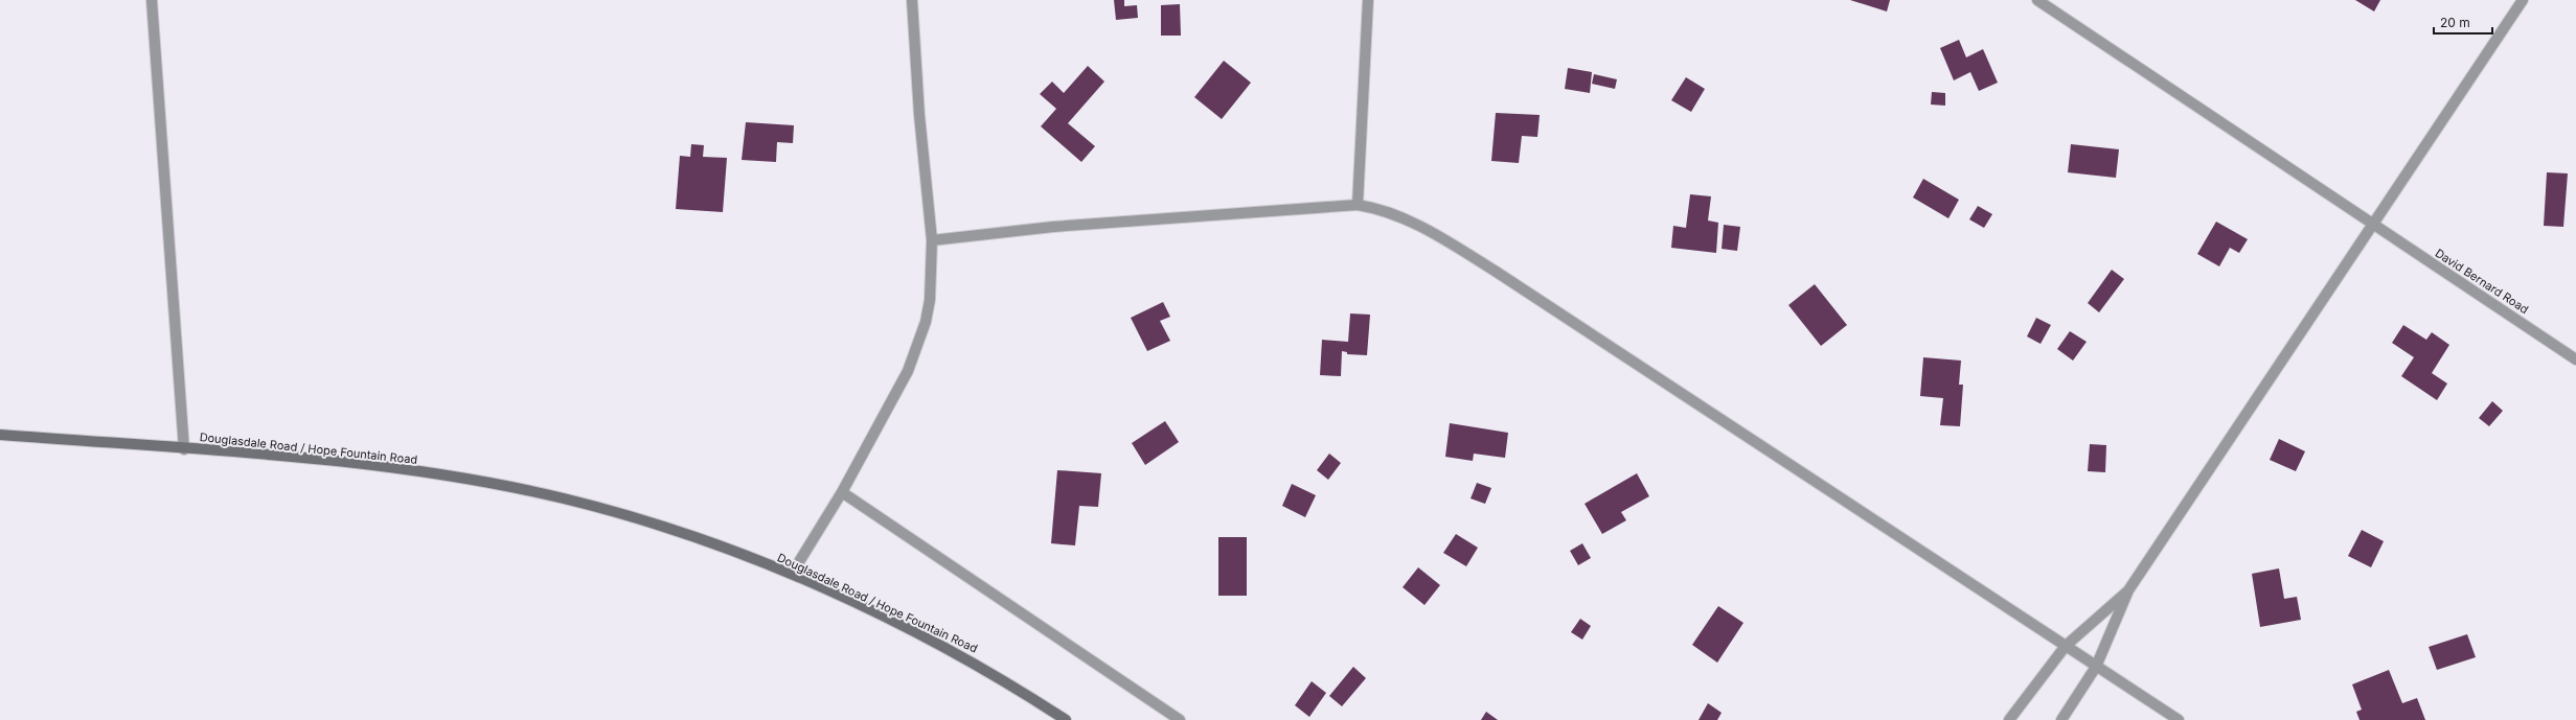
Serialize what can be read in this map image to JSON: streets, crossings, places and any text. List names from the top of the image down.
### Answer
{
  "streets": {
    "main road": ["Douglasdale Road / Hope Fountain Road"],
    "street": ["David Bernard Road"]
  },
  "scale_bar": "20 m"
}
